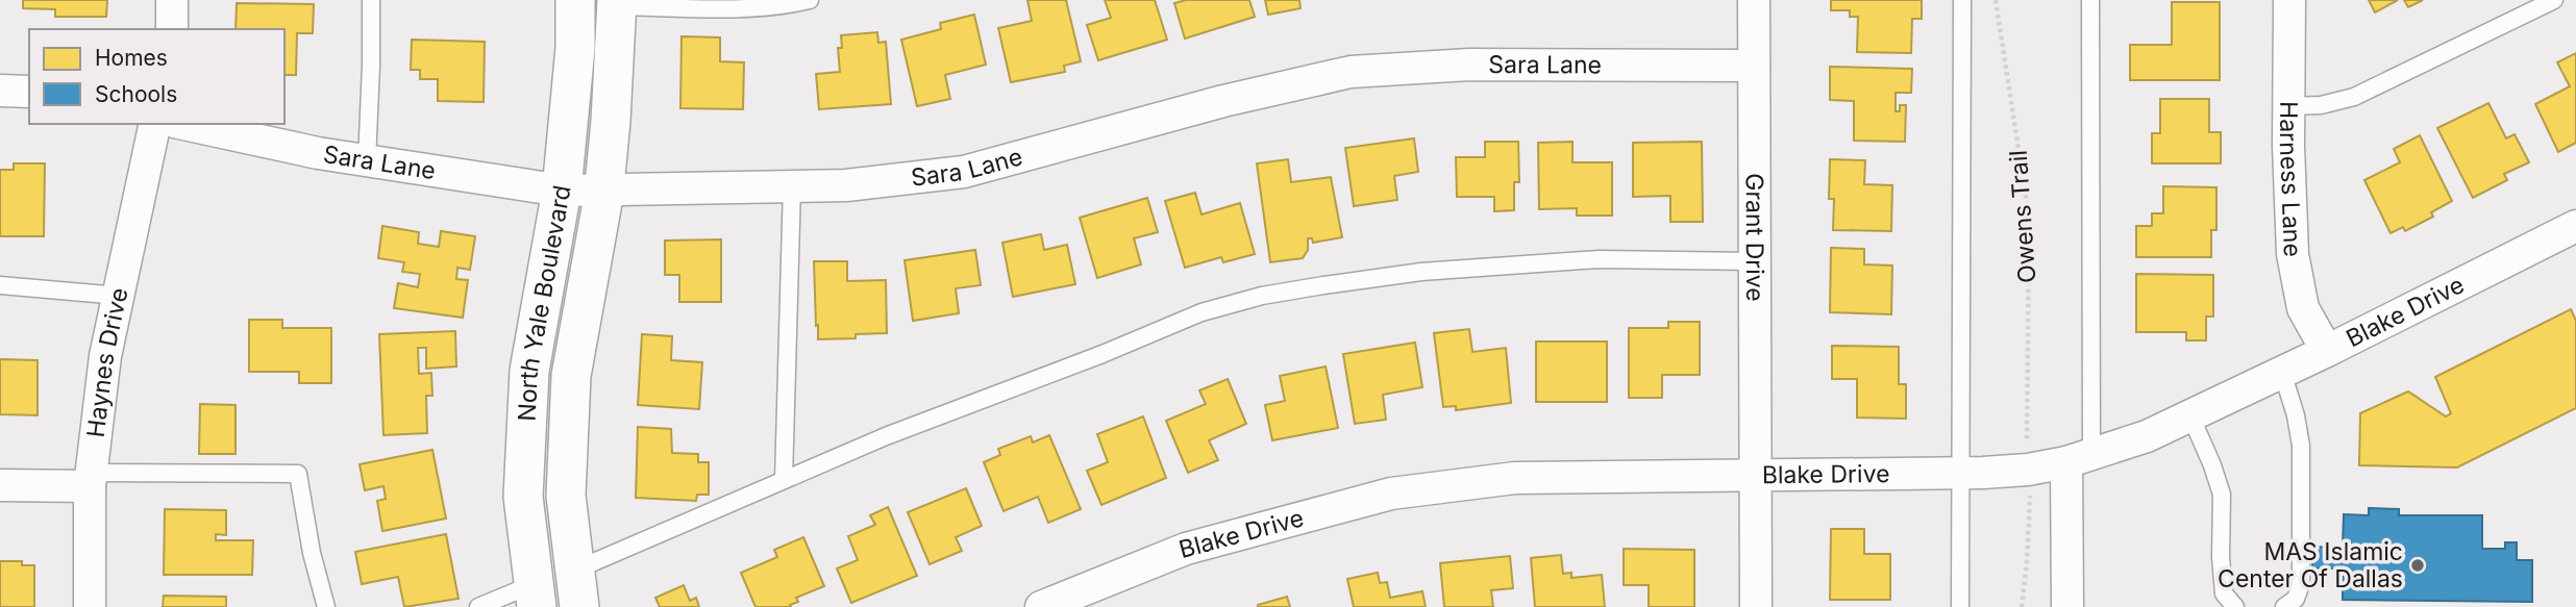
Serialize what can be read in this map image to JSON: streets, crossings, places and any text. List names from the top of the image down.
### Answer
{
  "streets": {
    "street": [
      "Sara Lane",
      "Harness Lane",
      "Grant Drive",
      "North Yale Boulevard",
      "Blake Drive",
      "Haynes Drive"
    ],
    "path": ["Owens Trail"]
  },
  "crossings": [
    ["Sara Lane", "Grant Drive"],
    ["Sara Lane", "North Yale Boulevard"],
    ["Harness Lane", "Blake Drive"],
    ["Grant Drive", "Blake Drive"]
  ],
  "places": ["MAS Islamic Center Of Dallas"],
  "legend": ["Homes", "Schools"]
}
